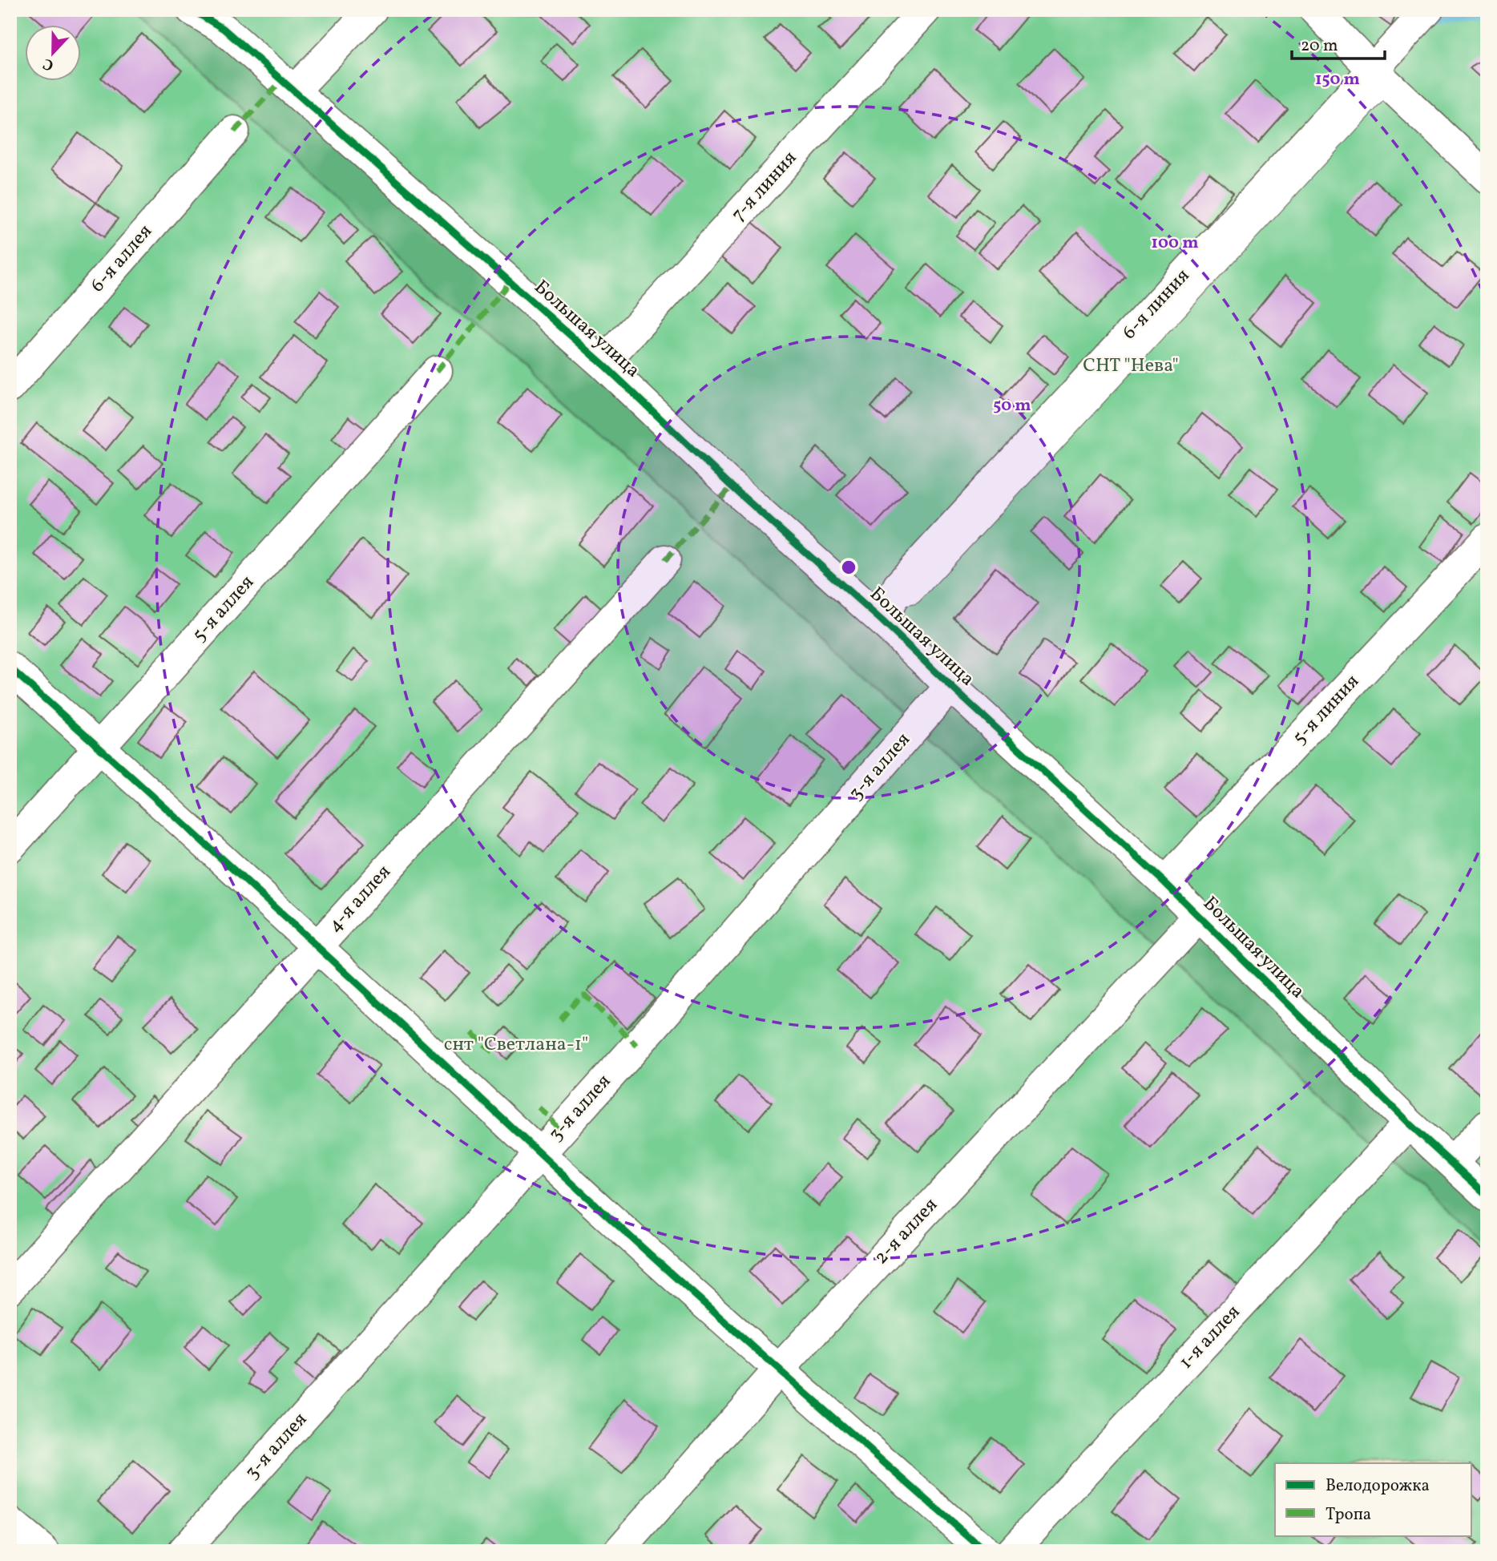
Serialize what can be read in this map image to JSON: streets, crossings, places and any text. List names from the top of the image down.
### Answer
{
  "streets": {
    "street": [
      "7-я линия",
      "6-я аллея",
      "6-я линия",
      "Большая улица",
      "5-я аллея",
      "5-я линия",
      "3-я аллея",
      "4-я аллея",
      "2-я аллея",
      "1-я аллея"
    ]
  },
  "crossings": [
    ["7-я линия", "Большая улица"],
    ["6-я линия", "Большая улица"],
    ["Большая улица", "5-я линия"],
    ["Большая улица", "3-я аллея"],
    ["Большая улица", "2-я аллея"],
    ["Большая улица", "1-я аллея"]
  ],
  "parks": ["СНТ \"Нева\"", "снт \"Светлана-1\""],
  "legend": ["Велодорожка", "Тропа"],
  "scale_bar": "20 m",
  "north": "bottom",
  "rings": ["150 m", "100 m", "50 m"]
}
